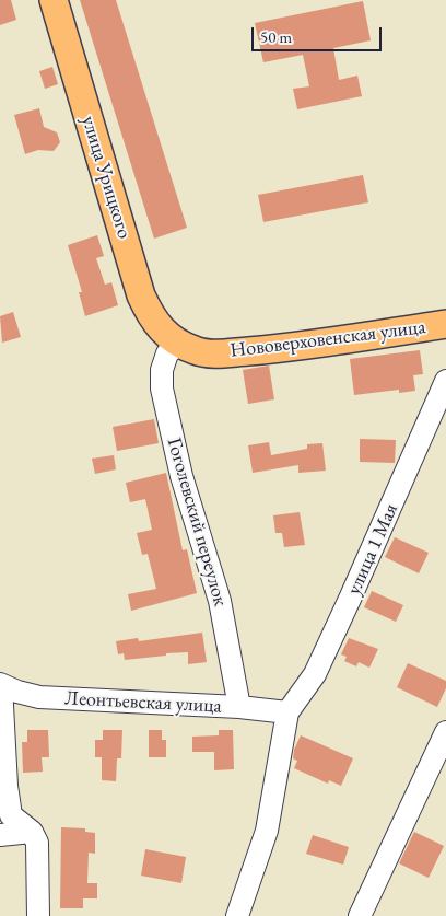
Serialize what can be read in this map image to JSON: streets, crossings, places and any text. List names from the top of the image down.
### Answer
{
  "streets": {
    "main road": ["улица Урицкого", "Нововерховенская улица"],
    "street": ["Гоголевский переулок", "улица 1 Мая", "Леонтьевская улица"]
  },
  "crossings": [
    ["улица Урицкого", "Нововерховенская улица"],
    ["улица Урицкого", "Гоголевский переулок"],
    ["Нововерховенская улица", "Гоголевский переулок"],
    ["Гоголевский переулок", "Леонтьевская улица"],
    ["улица 1 Мая", "Леонтьевская улица"]
  ],
  "scale_bar": "50 m"
}
